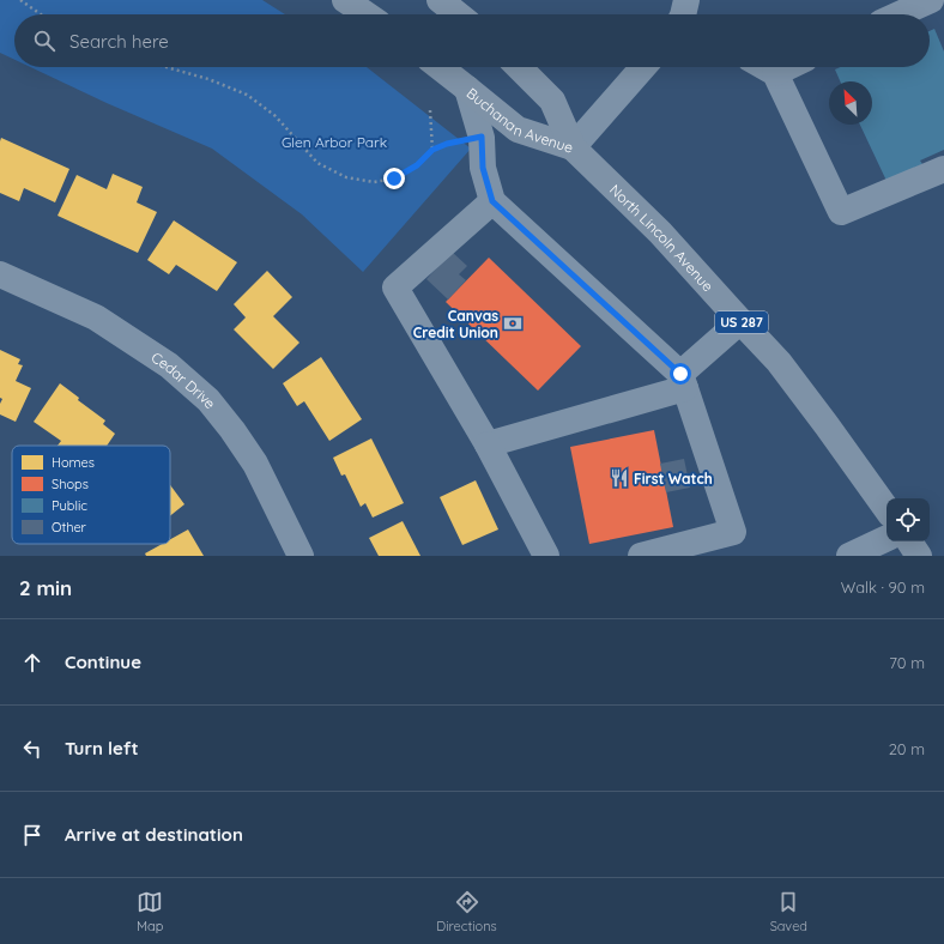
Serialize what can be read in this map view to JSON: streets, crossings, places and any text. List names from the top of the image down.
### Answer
{
  "streets": {
    "highway": ["Buchanan Avenue", "North Lincoln Avenue", "US 287"],
    "street": ["Cedar Drive"]
  },
  "crossings": [
    ["Buchanan Avenue", "North Lincoln Avenue"]
  ],
  "parks": ["Glen Arbor Park"],
  "places": {
    "bank": ["Canvas Credit Union"],
    "restaurant": ["First Watch"]
  },
  "legend": [
    "Homes",
    "Shops",
    "Public",
    "Other"
  ],
  "north": "top left",
  "page": {
    "search": "Search here",
    "heading": ["2 min", "Walk · 90 m"],
    "list": [
      ["Continue", "70 m"],
      ["Turn left", "20 m"],
      "Arrive at destination"
    ],
    "nav": ["Map", "Directions", "Saved"]
  }
}
